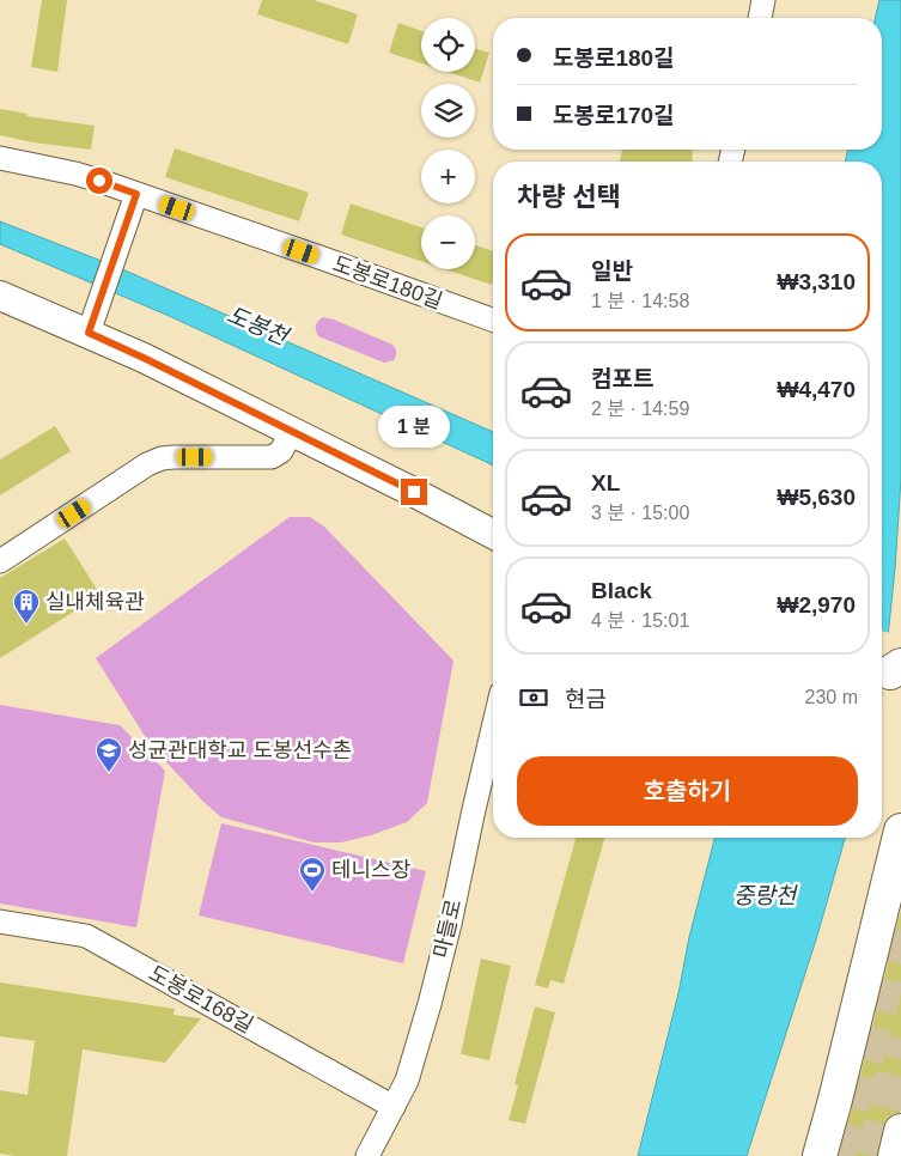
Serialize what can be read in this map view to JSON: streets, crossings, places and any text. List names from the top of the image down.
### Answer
{
  "streets": {
    "street": ["도봉로180길", "마들로", "도봉로168길"]
  },
  "crossings": [
    ["마들로", "도봉로168길"]
  ],
  "water": ["도봉천", "중랑천"],
  "places": {
    "building": ["실내체육관"],
    "school or university": ["성균관대학교 도봉선수촌"],
    "sports": ["테니스장"]
  },
  "page": {
    "map_buttons": ["+", "−"],
    "banner": ["도봉로180길", "도봉로170길"],
    "heading": "차량 선택",
    "list": [
      {
        "name": "일반",
        "note": "1 분 · 14:58",
        "value": "₩3,310"
      },
      {
        "name": "컴포트",
        "note": "2 분 · 14:59",
        "value": "₩4,470"
      },
      {
        "name": "XL",
        "note": "3 분 · 15:00",
        "value": "₩5,630"
      },
      {
        "name": "Black",
        "note": "4 분 · 15:01",
        "value": "₩2,970"
      }
    ],
    "bubble": "1 분",
    "pay": ["현금", "230 m"],
    "buttons": "호출하기"
  }
}
